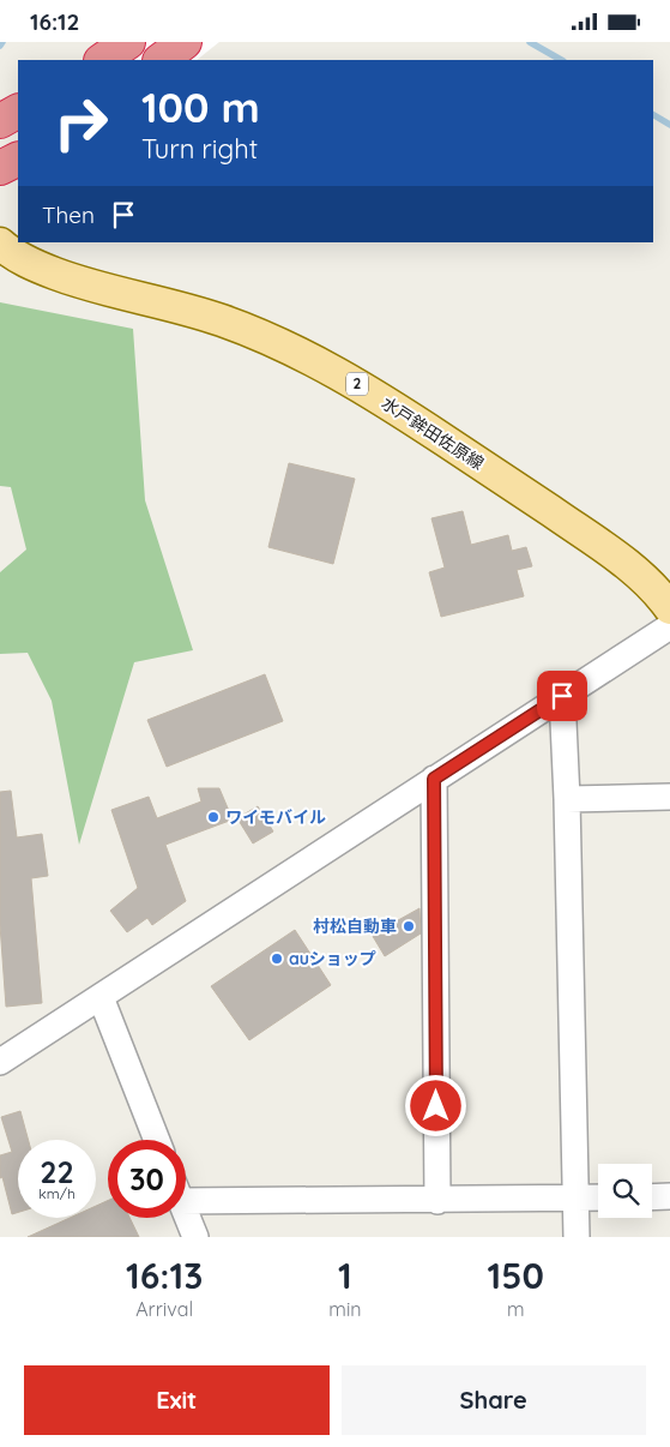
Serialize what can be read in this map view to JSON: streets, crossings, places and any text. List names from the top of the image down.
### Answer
{
  "streets": {
    "main road": ["2", "水戸鉾田佐原線"]
  },
  "places": ["ワイモバイル", "村松自動車", "auショップ"],
  "page": {
    "status": "16:12",
    "turn": ["100 m", "Turn right"],
    "then": "Then",
    "speed": "22 km/h",
    "limit": "30",
    "eta": [
      "16:13",
      "Arrival",
      "1",
      "min",
      "150",
      "m"
    ],
    "buttons": ["Exit", "Share"]
  }
}
